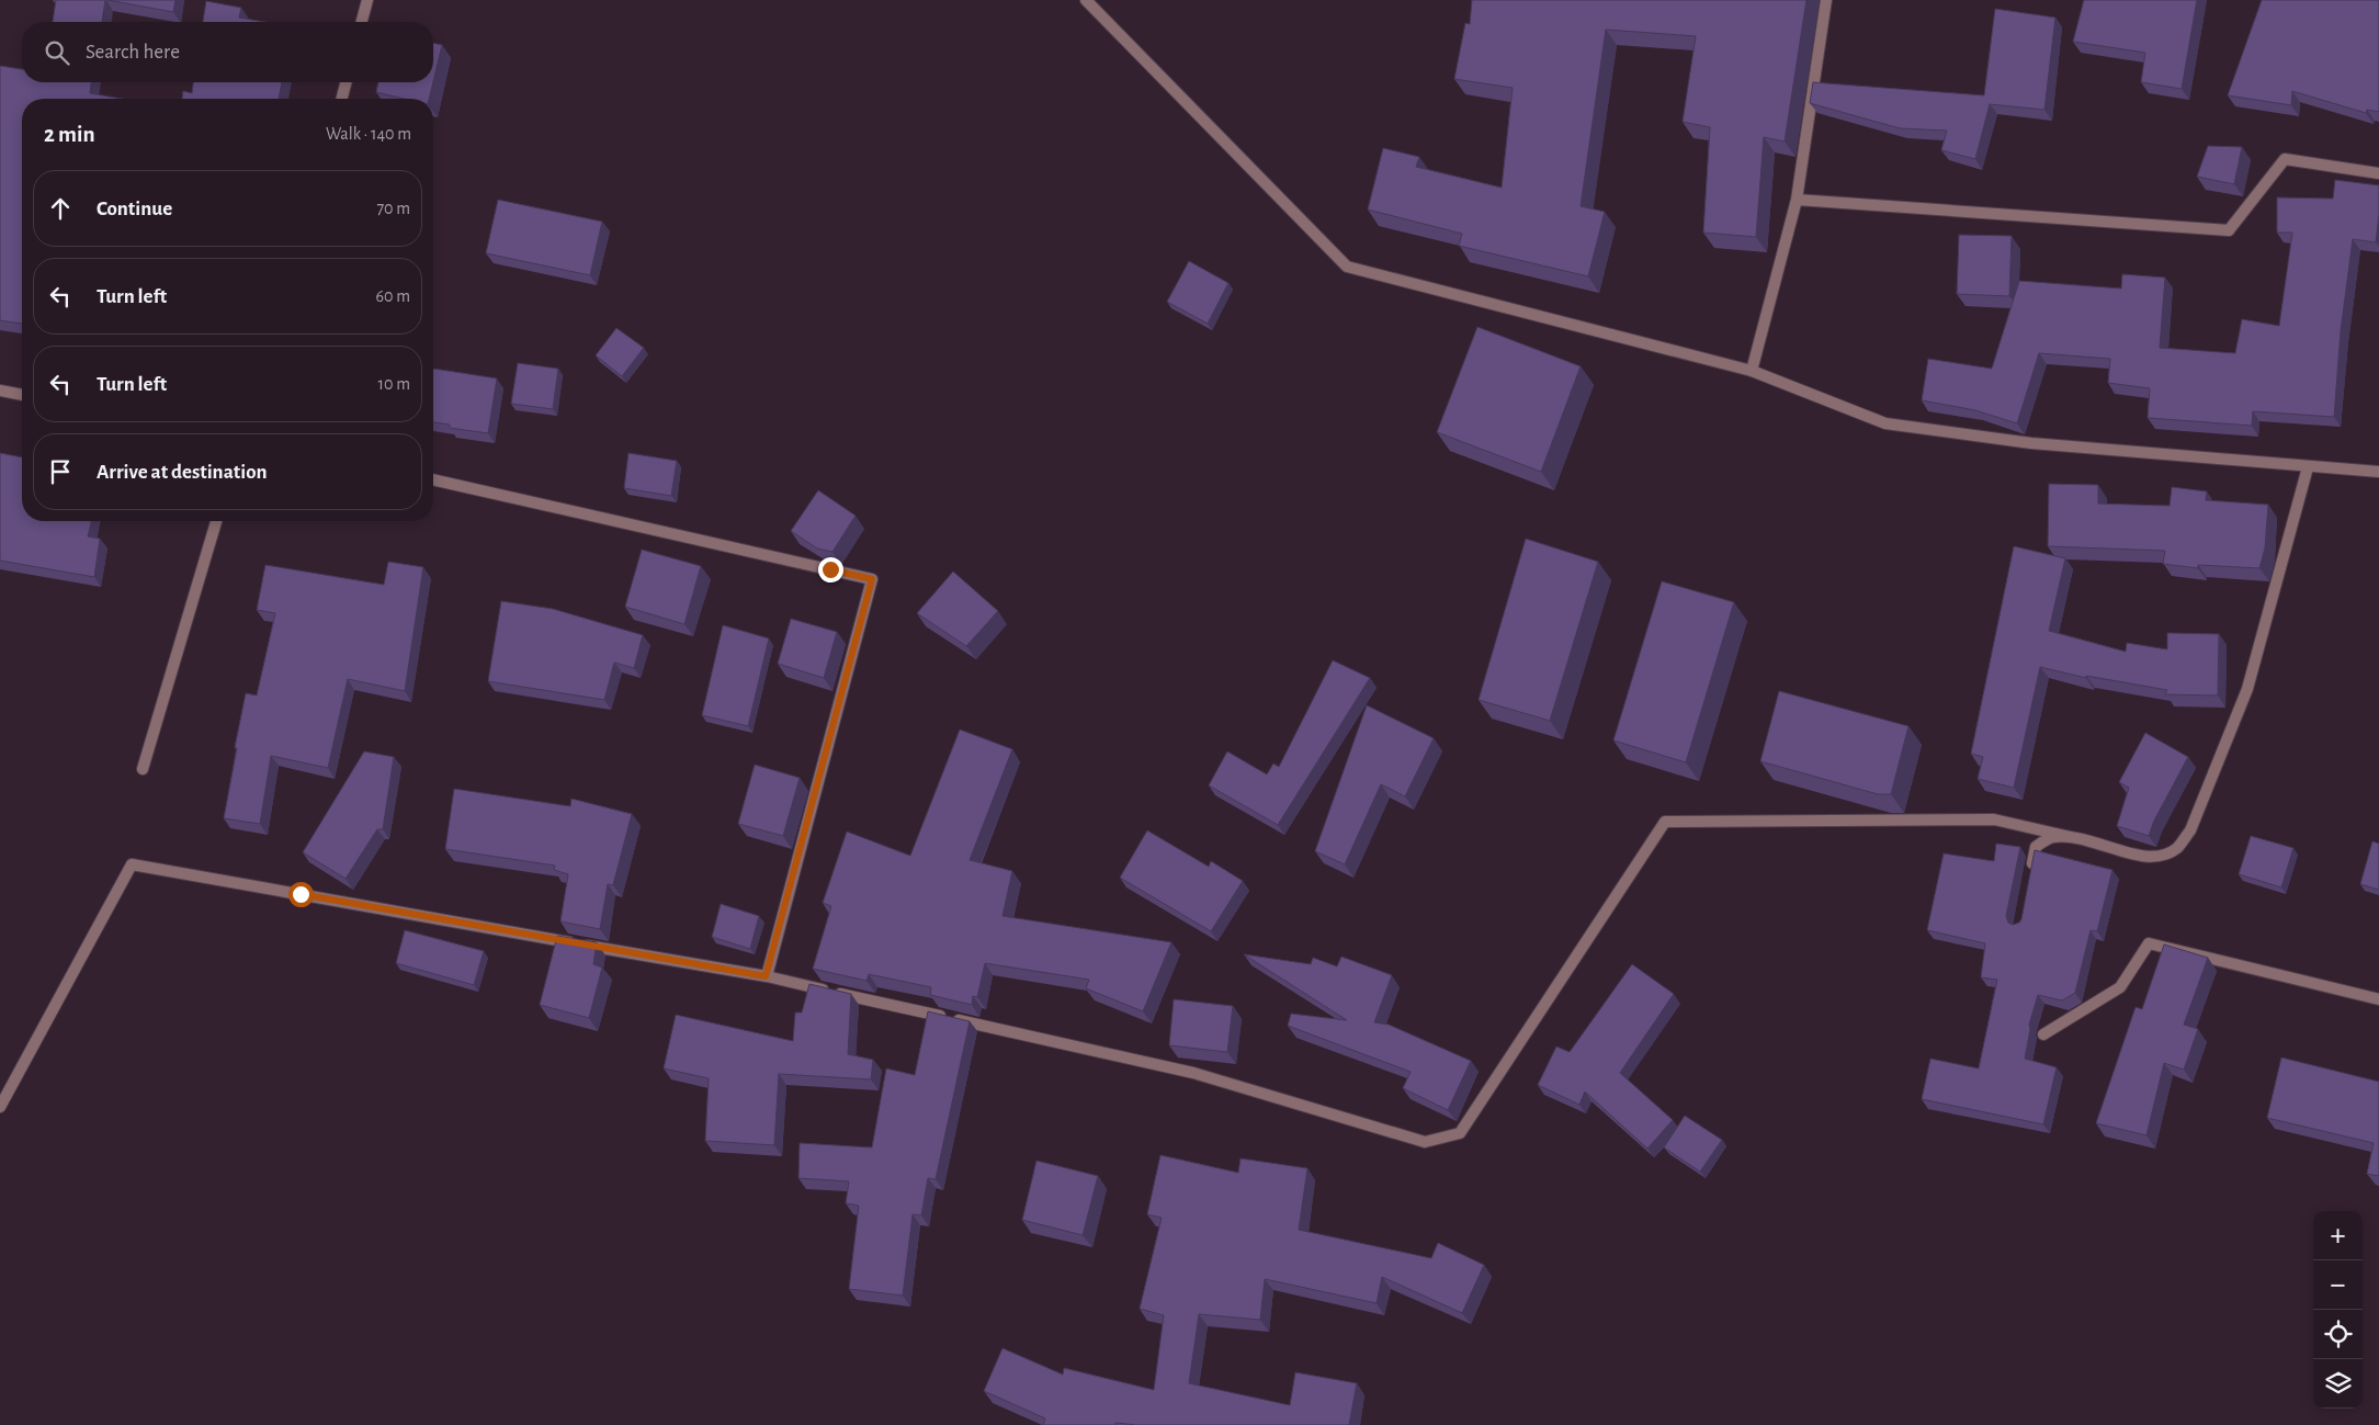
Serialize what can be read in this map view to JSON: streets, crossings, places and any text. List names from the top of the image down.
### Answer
{
  "page": {
    "search": "Search here",
    "heading": ["2 min", "Walk · 140 m"],
    "list": [
      ["Continue", "70 m"],
      ["Turn left", "60 m"],
      ["Turn left", "10 m"],
      "Arrive at destination"
    ],
    "map_buttons": ["+", "−"]
  }
}
